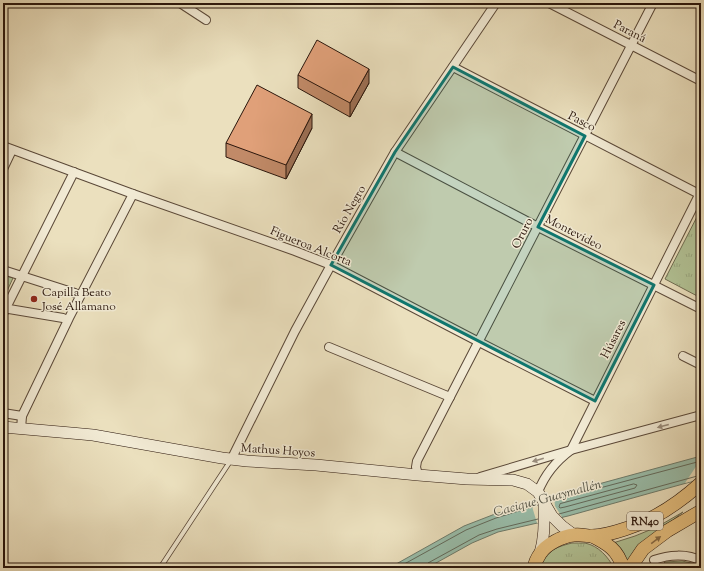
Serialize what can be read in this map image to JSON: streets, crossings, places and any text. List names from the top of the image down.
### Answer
{
  "streets": {
    "highway": ["RN40"],
    "main road": ["Mathus Hoyos"],
    "street": [
      "Paraná",
      "Pasco",
      "Río Negro",
      "Montevideo",
      "Oruro",
      "Figueroa Alcorta",
      "Húsares"
    ]
  },
  "crossings": [
    ["Paraná", "Oruro"],
    ["Pasco", "Río Negro"],
    ["Pasco", "Oruro"],
    ["Pasco", "Húsares"],
    ["Río Negro", "Montevideo"],
    ["Río Negro", "Figueroa Alcorta"],
    ["Río Negro", "Mathus Hoyos"],
    ["Montevideo", "Oruro"],
    ["Montevideo", "Húsares"],
    ["Oruro", "Figueroa Alcorta"],
    ["Oruro", "Mathus Hoyos"],
    ["Figueroa Alcorta", "Húsares"],
    ["Húsares", "Mathus Hoyos"],
    ["Mathus Hoyos", "RN40"]
  ],
  "water": ["Cacique Guaymallén"],
  "places": ["Capilla Beato José Allamano"]
}
